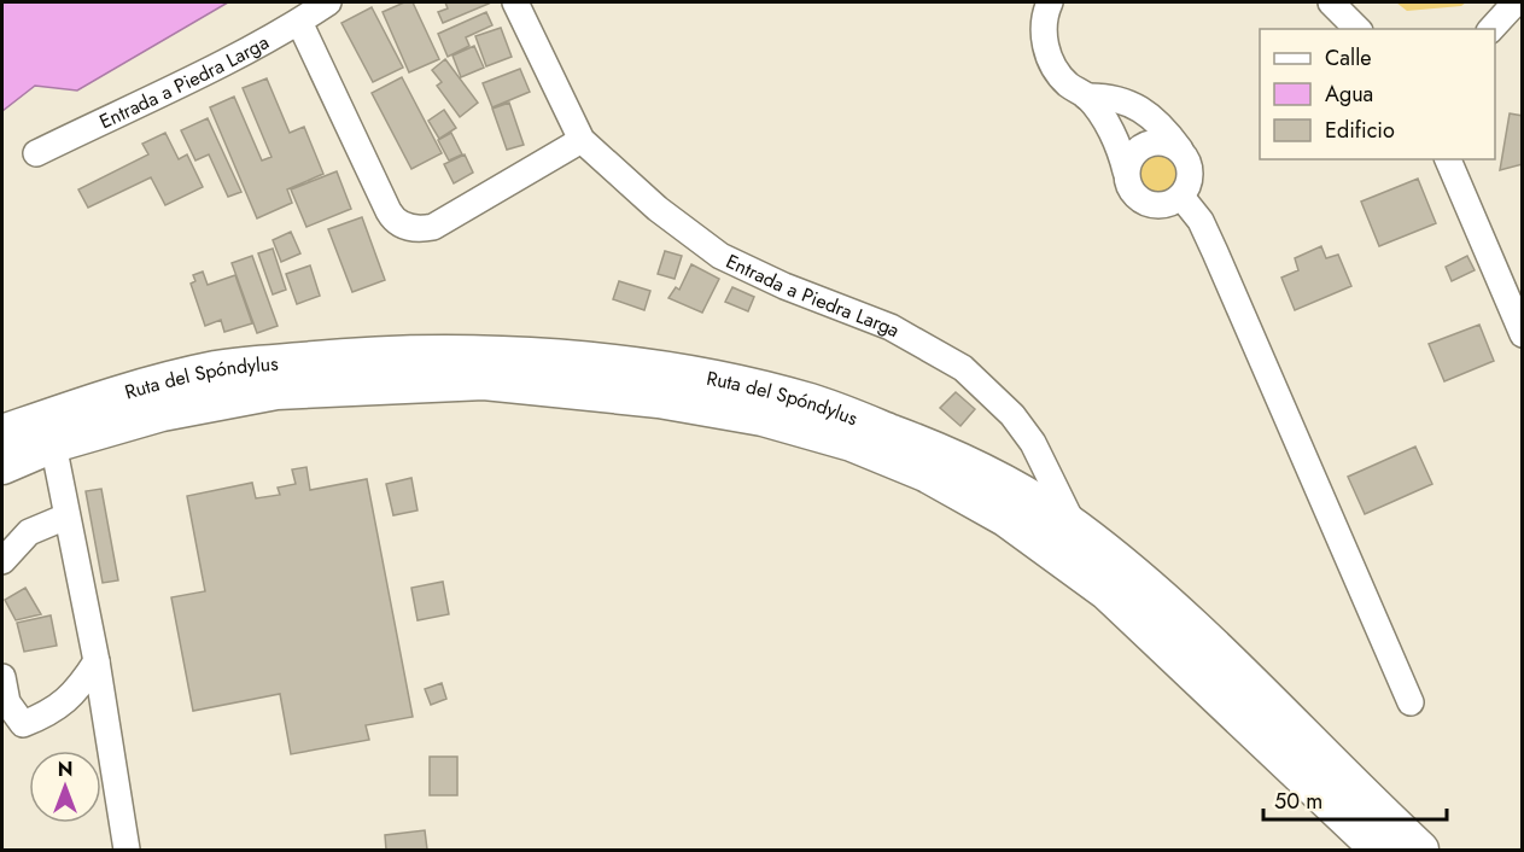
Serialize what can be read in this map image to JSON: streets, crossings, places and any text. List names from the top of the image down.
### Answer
{
  "streets": {
    "highway": ["Ruta del Spóndylus"],
    "street": ["Entrada a Piedra Larga"]
  },
  "crossings": [
    ["Entrada a Piedra Larga", "Ruta del Spóndylus"]
  ],
  "legend": ["Calle", "Agua", "Edificio"],
  "scale_bar": "50 m",
  "north": "top"
}
